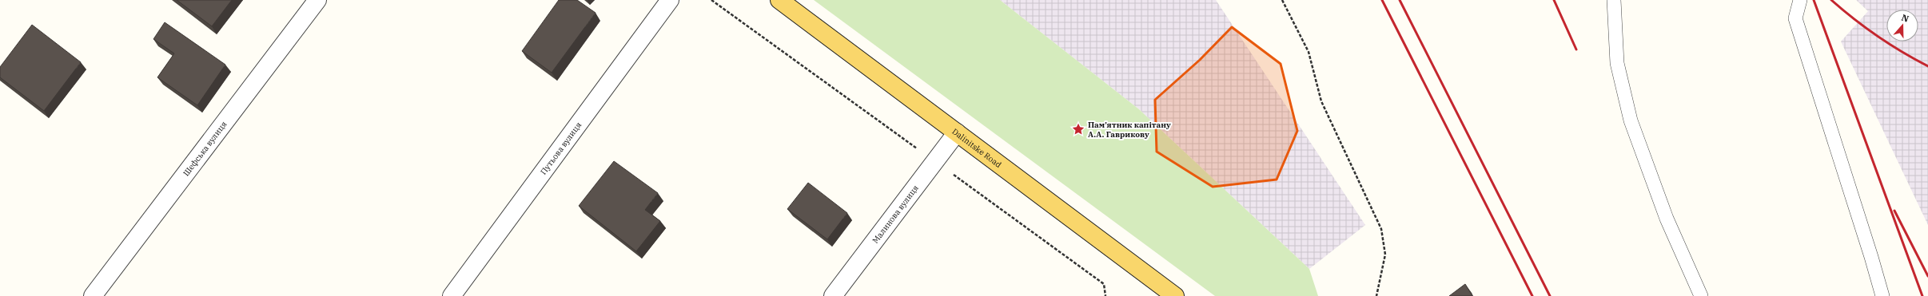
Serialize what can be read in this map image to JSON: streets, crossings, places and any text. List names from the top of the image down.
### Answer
{
  "streets": {
    "main road": ["Dalinitske Road"],
    "street": ["Шефська вулиця", "Путьова вулиця", "Малинова вулиця"]
  },
  "crossings": [
    ["Dalinitske Road", "Малинова вулиця"]
  ],
  "places": {
    "place": ["Пам'ятник капітану А.А. Гаврикову"]
  },
  "north": "top"
}
